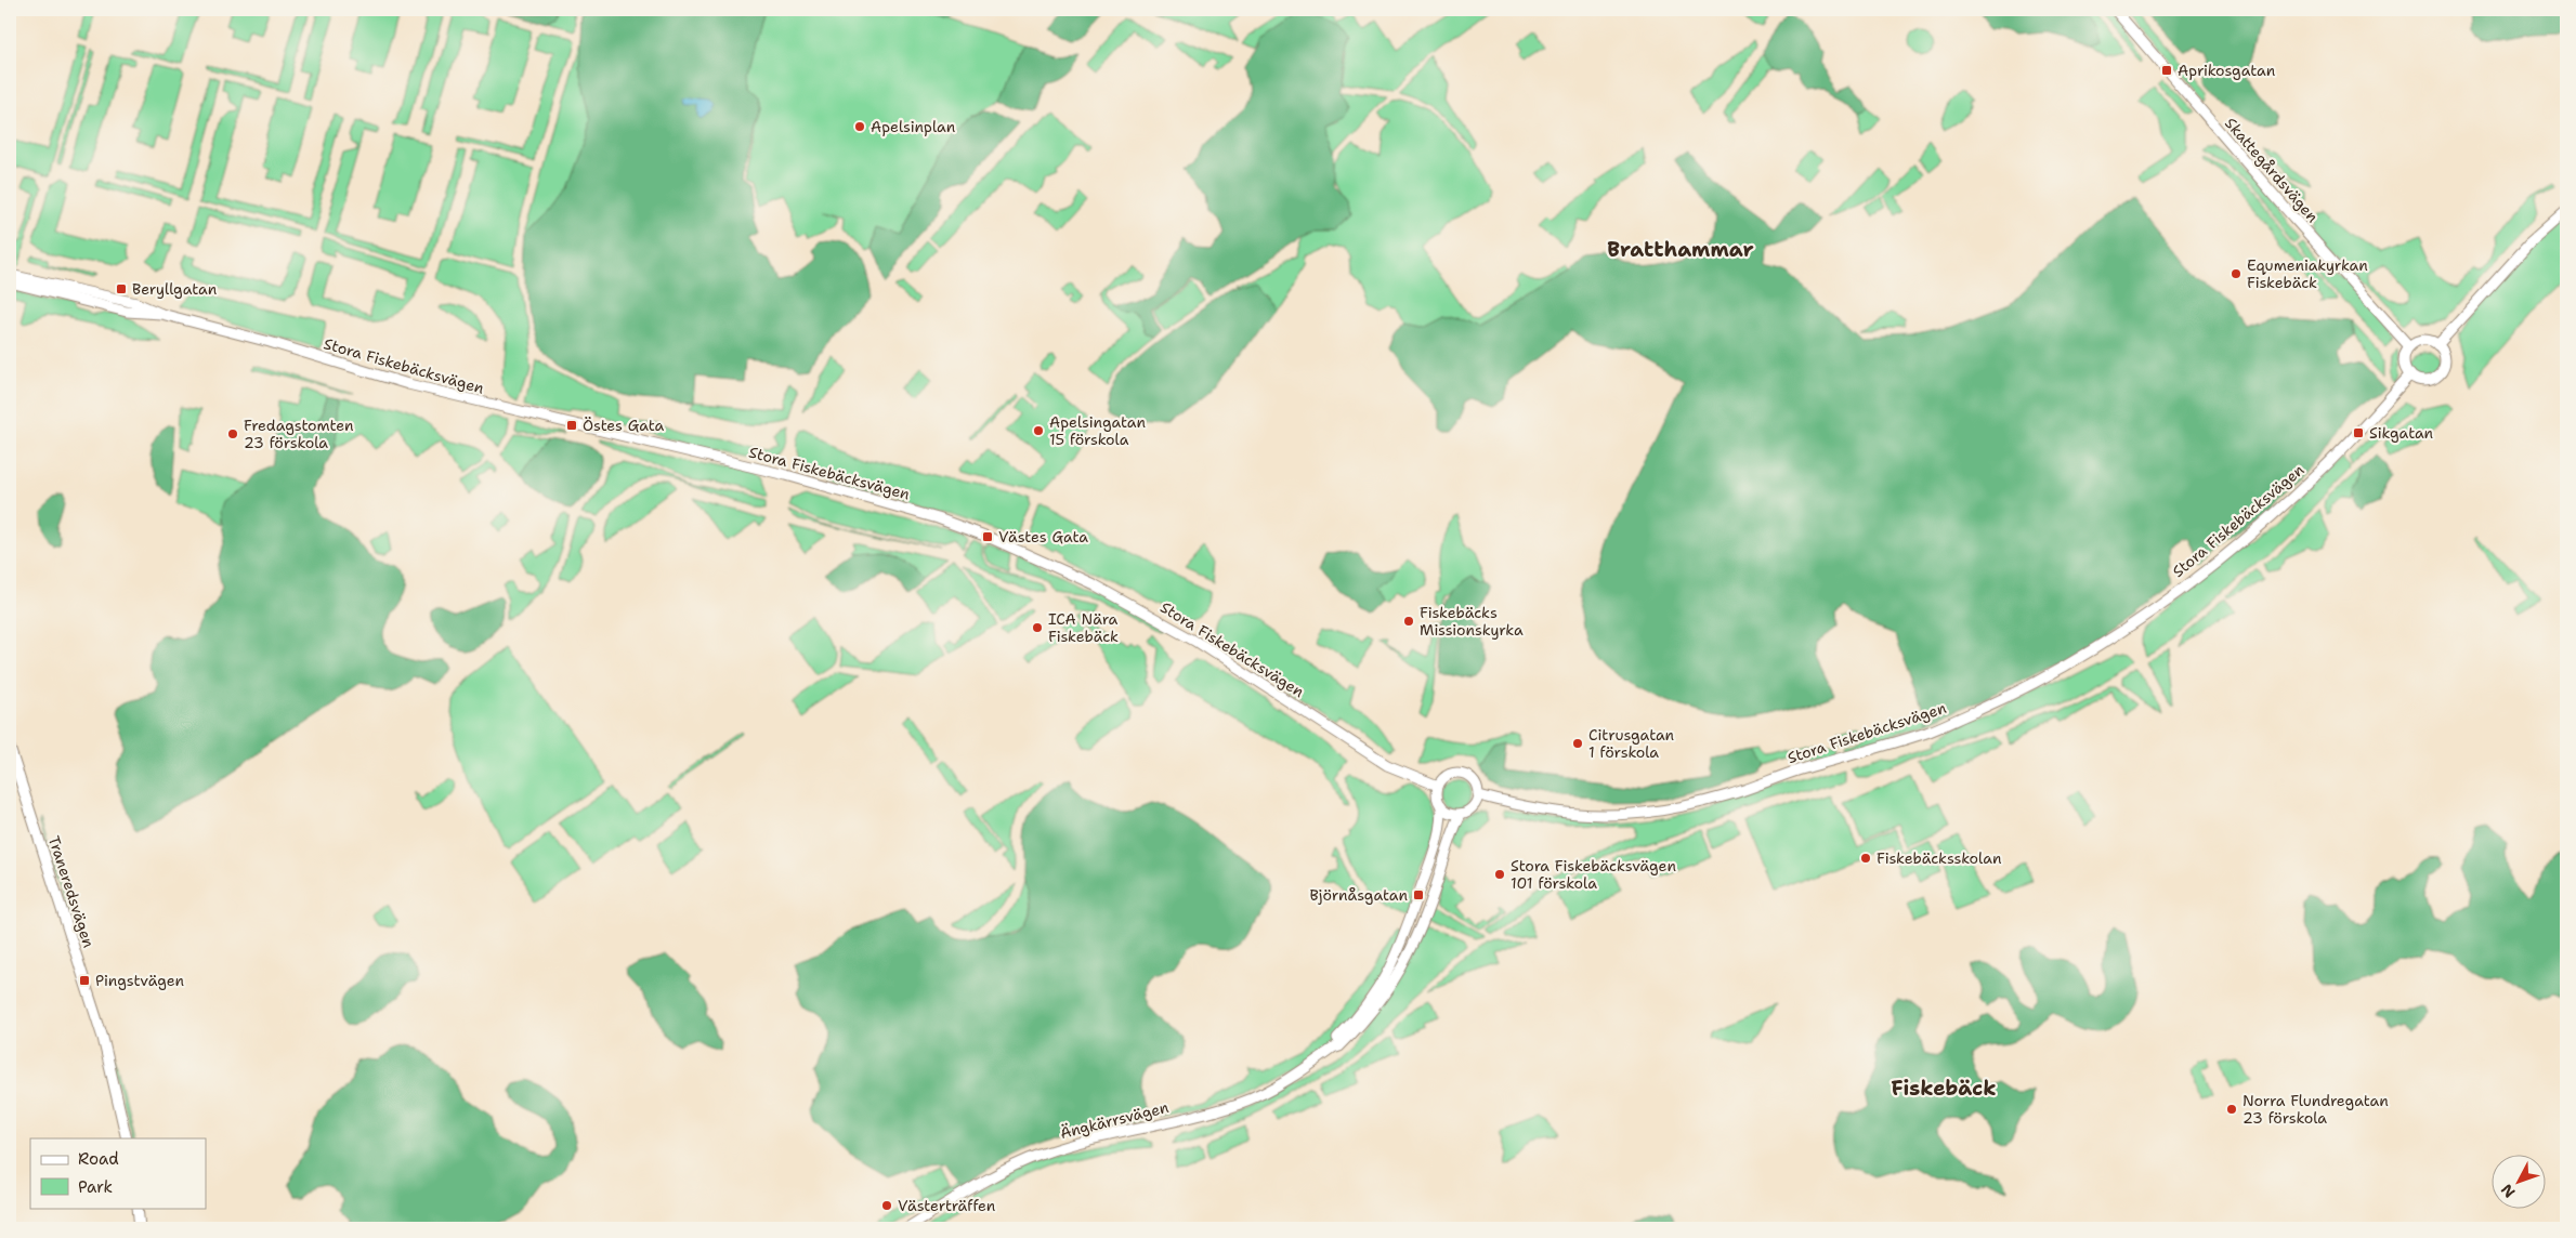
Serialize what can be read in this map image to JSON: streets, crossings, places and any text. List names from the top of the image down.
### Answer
{
  "streets": {
    "street": [
      "Skattegårdsvägen",
      "Stora Fiskebäcksvägen",
      "Traneredsvägen",
      "Ängkärrsvägen"
    ]
  },
  "crossings": [
    ["Skattegårdsvägen", "Stora Fiskebäcksvägen"],
    ["Stora Fiskebäcksvägen", "Ängkärrsvägen"]
  ],
  "districts": ["Bratthammar", "Fiskebäck"],
  "places": {
    "transit": [
      "Aprikosgatan",
      "Beryllgatan",
      "Östes Gata",
      "Sikgatan",
      "Västes Gata",
      "Björnåsgatan",
      "Pingstvägen"
    ],
    "other": [
      "Apelsinplan",
      "Equmeniakyrkan Fiskebäck",
      "Apelsingatan 15 förskola",
      "Fredagstomten 23 förskola",
      "Fiskebäcks Missionskyrka",
      "ICA Nära Fiskebäck",
      "Citrusgatan 1 förskola",
      "Fiskebäcksskolan",
      "Stora Fiskebäcksvägen 101 förskola",
      "Norra Flundregatan 23 förskola",
      "Västerträffen"
    ]
  },
  "legend": ["Road", "Park"],
  "north": "bottom left"
}
